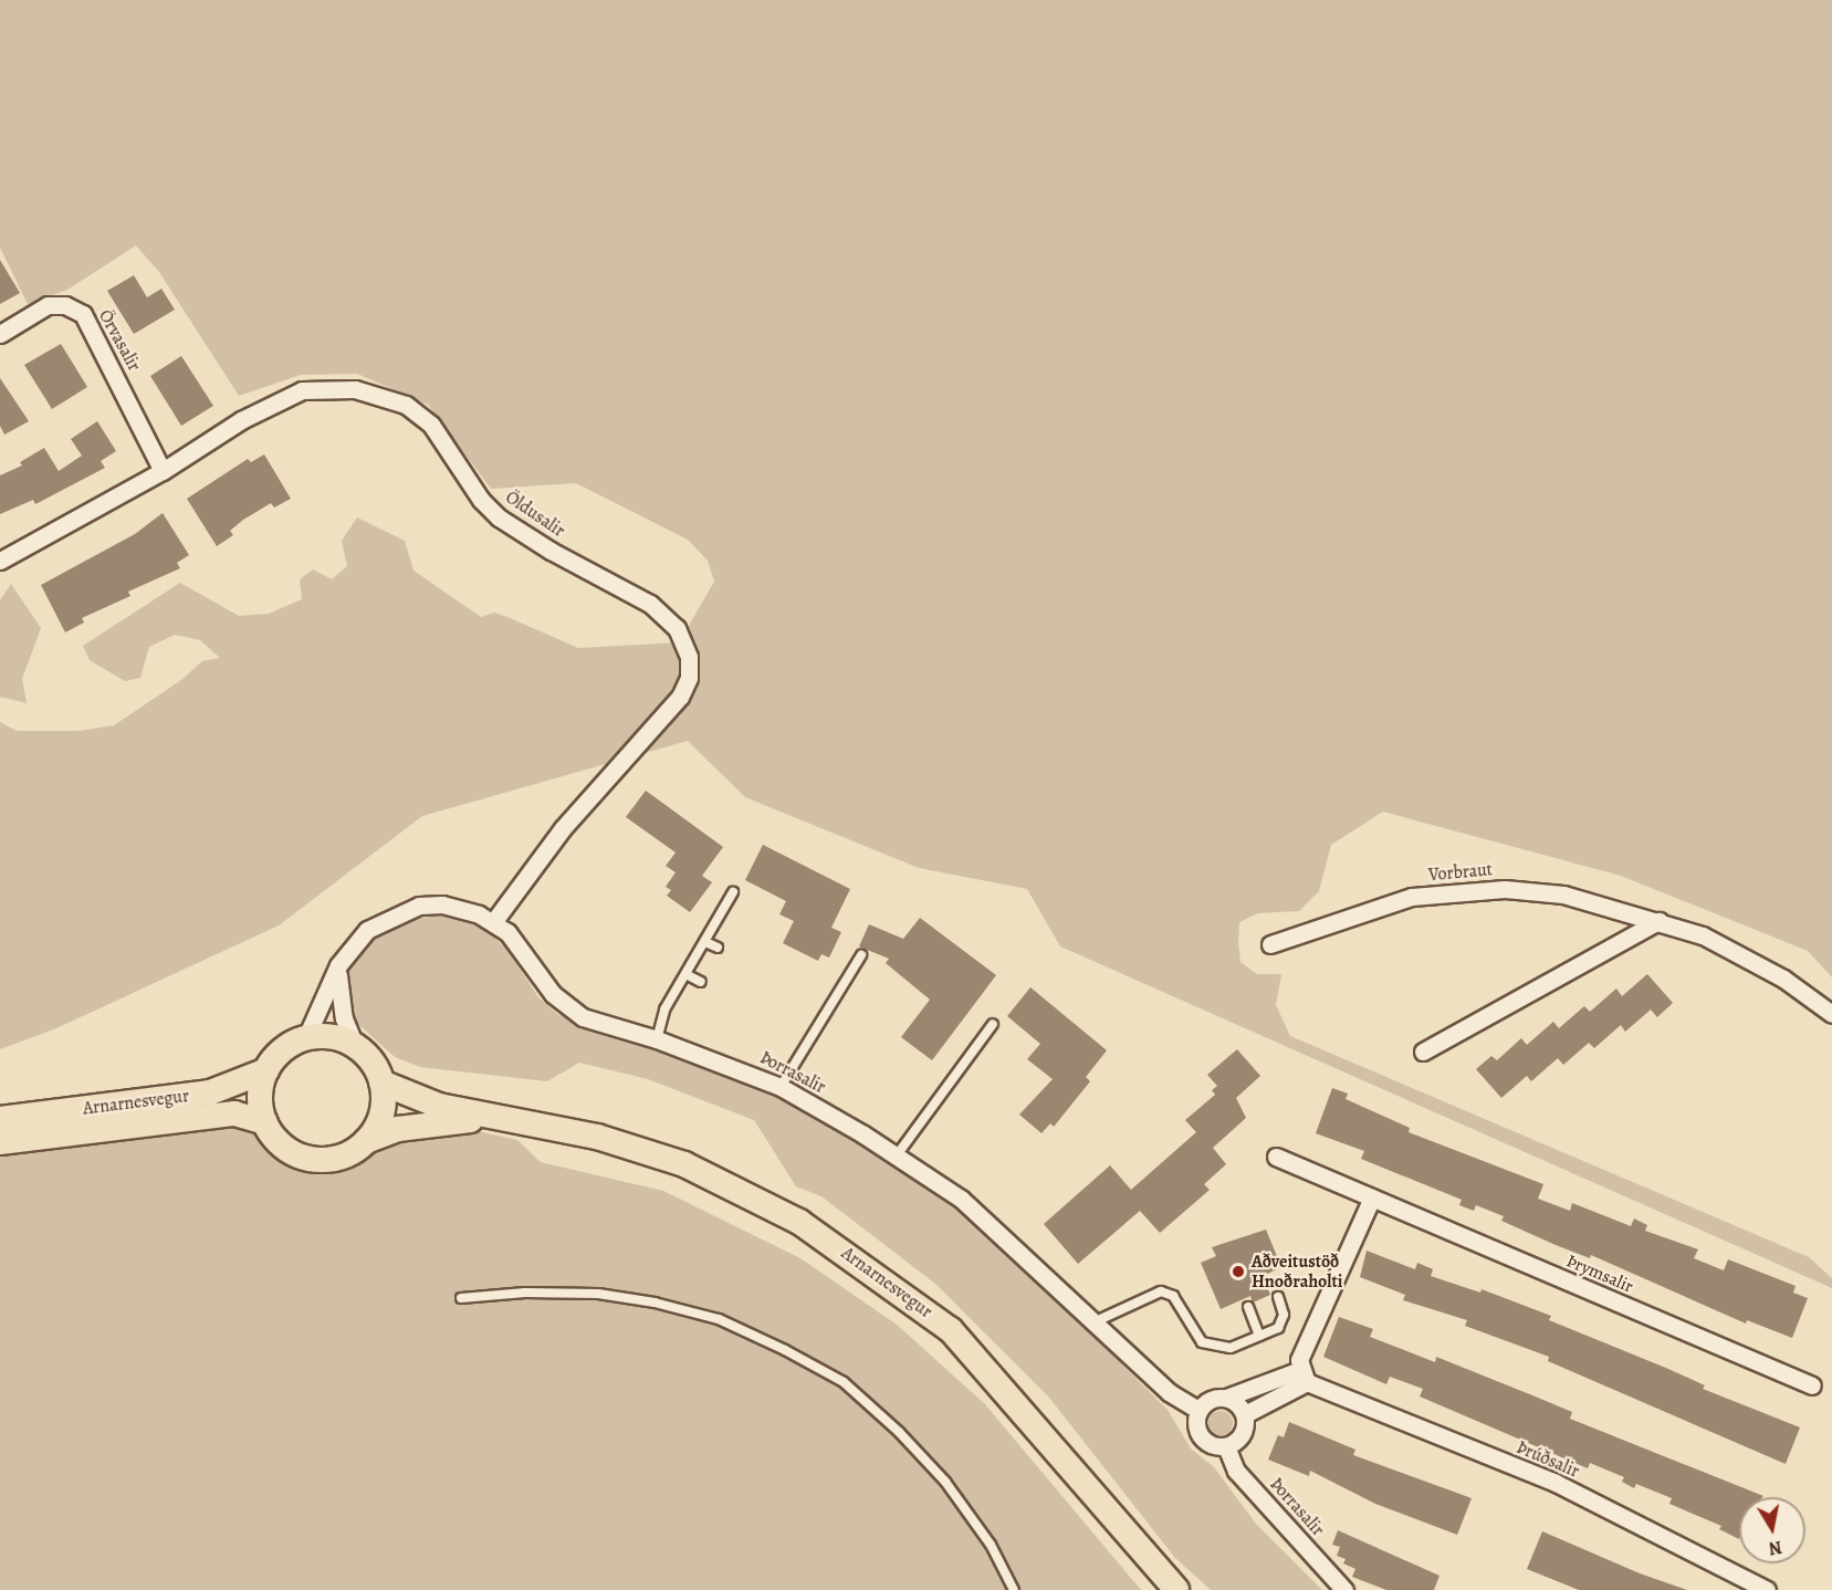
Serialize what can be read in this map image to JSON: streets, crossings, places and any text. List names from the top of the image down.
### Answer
{
  "streets": {
    "main road": ["Arnarnesvegur"],
    "street": [
      "Örvasalir",
      "Öldusalir",
      "Vorbraut",
      "Þorrasalir",
      "Þrymsalir",
      "Þrúðsalir"
    ]
  },
  "crossings": [
    ["Örvasalir", "Öldusalir"],
    ["Öldusalir", "Þorrasalir"],
    ["Þorrasalir", "Arnarnesvegur"]
  ],
  "places": ["Aðveitustöð Hnoðraholti"],
  "north": "bottom"
}
